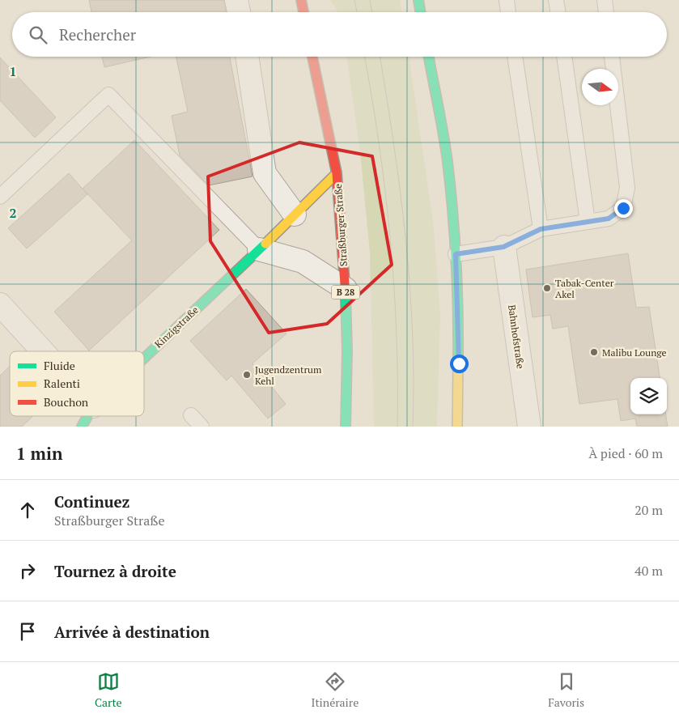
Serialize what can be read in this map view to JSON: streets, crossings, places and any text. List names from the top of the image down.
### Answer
{
  "streets": {
    "main road": ["Straßburger Straße", "B 28", "Kinzigstraße"],
    "street": ["Bahnhofstraße"]
  },
  "crossings": [
    ["Straßburger Straße", "Kinzigstraße"]
  ],
  "places": ["Tabak-Center Akel", "Malibu Lounge", "Jugendzentrum Kehl"],
  "legend": ["Fluide", "Ralenti", "Bouchon"],
  "north": "right",
  "page": {
    "search": "Rechercher",
    "heading": ["1 min", "À pied · 60 m"],
    "list": [
      ["Continuez", "Straßburger Straße", "20 m"],
      ["Tournez à droite", "40 m"],
      "Arrivée à destination"
    ],
    "nav": ["Carte", "Itinéraire", "Favoris"]
  },
  "grid": {
    "rows": ["1", "2"]
  }
}
